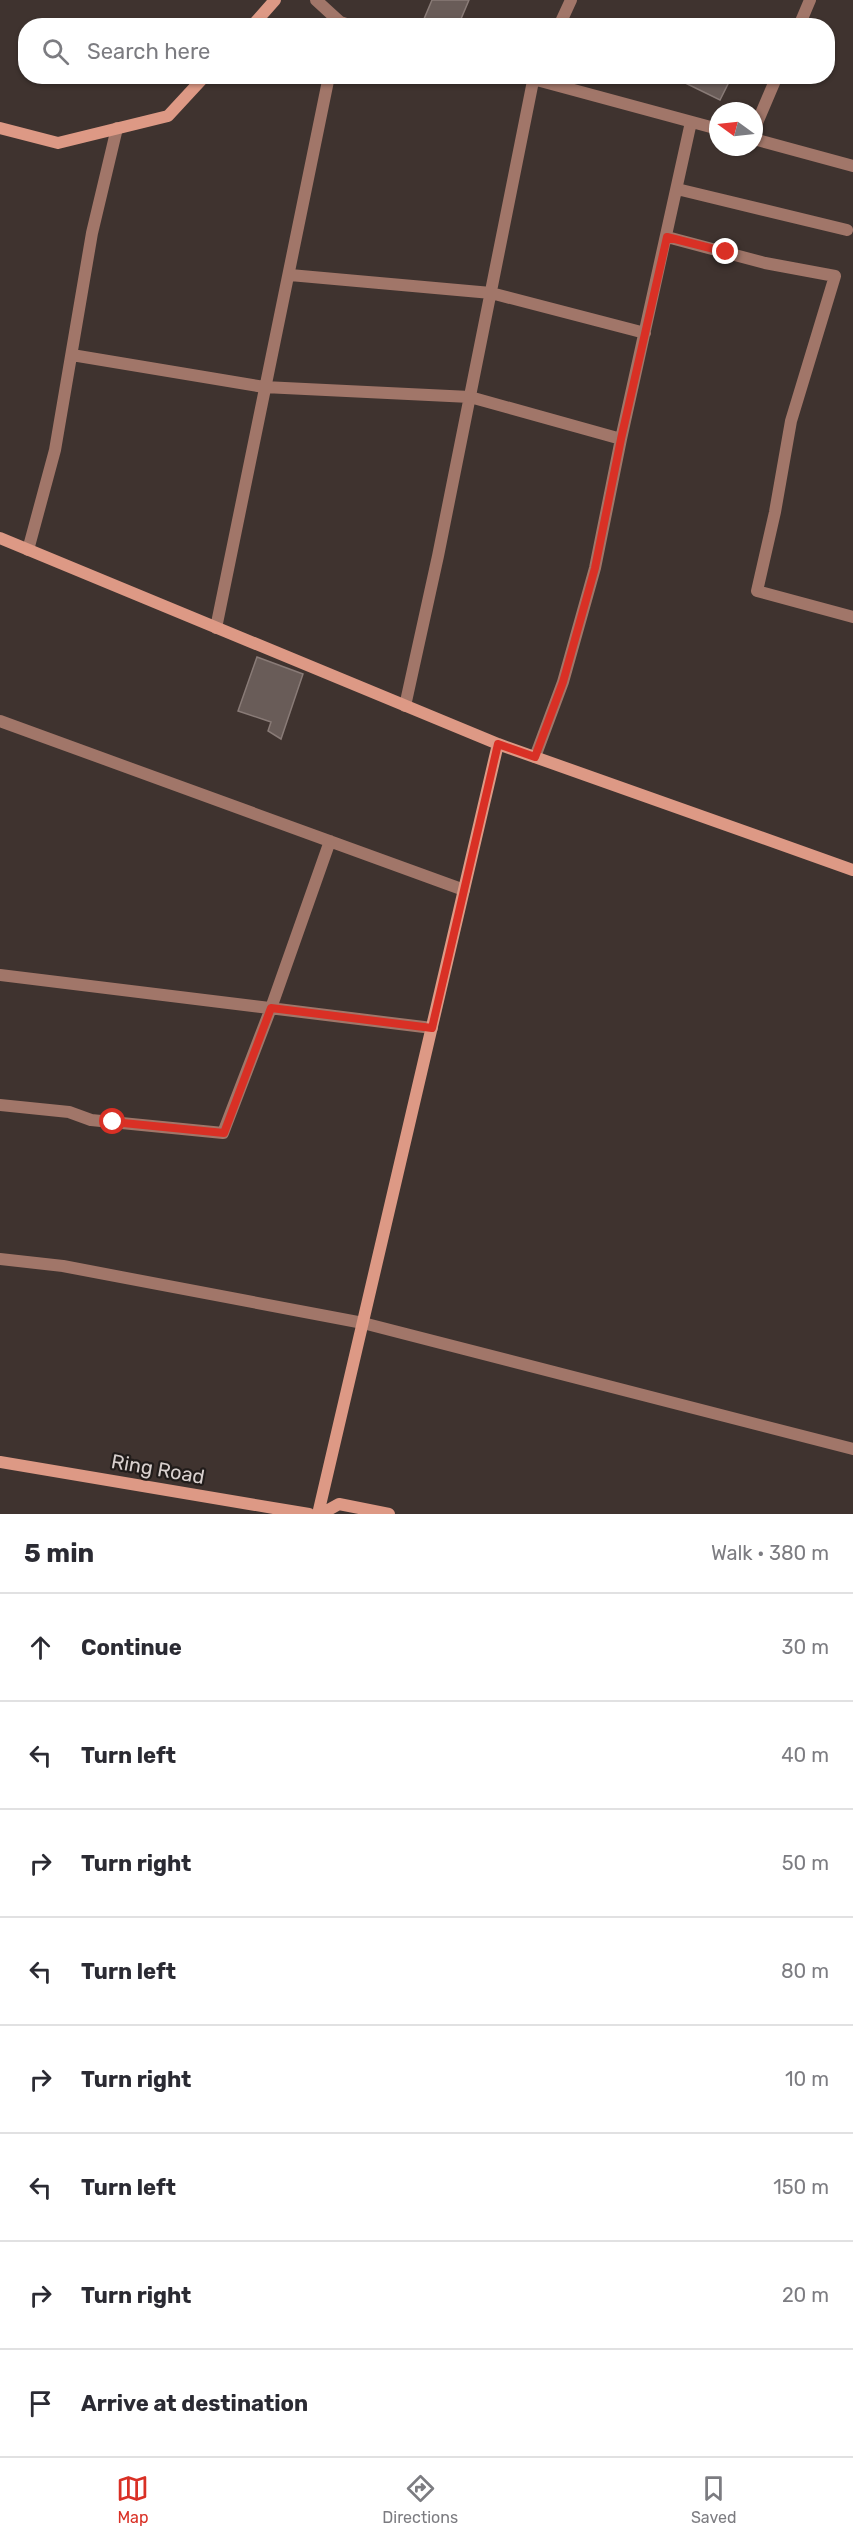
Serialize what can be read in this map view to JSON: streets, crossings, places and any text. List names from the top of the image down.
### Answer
{
  "streets": {
    "street": ["Ring Road"]
  },
  "north": "left",
  "page": {
    "search": "Search here",
    "heading": ["5 min", "Walk · 380 m"],
    "list": [
      ["Continue", "30 m"],
      ["Turn left", "40 m"],
      ["Turn right", "50 m"],
      ["Turn left", "80 m"],
      ["Turn right", "10 m"],
      ["Turn left", "150 m"],
      ["Turn right", "20 m"],
      "Arrive at destination"
    ],
    "nav": ["Map", "Directions", "Saved"]
  }
}
